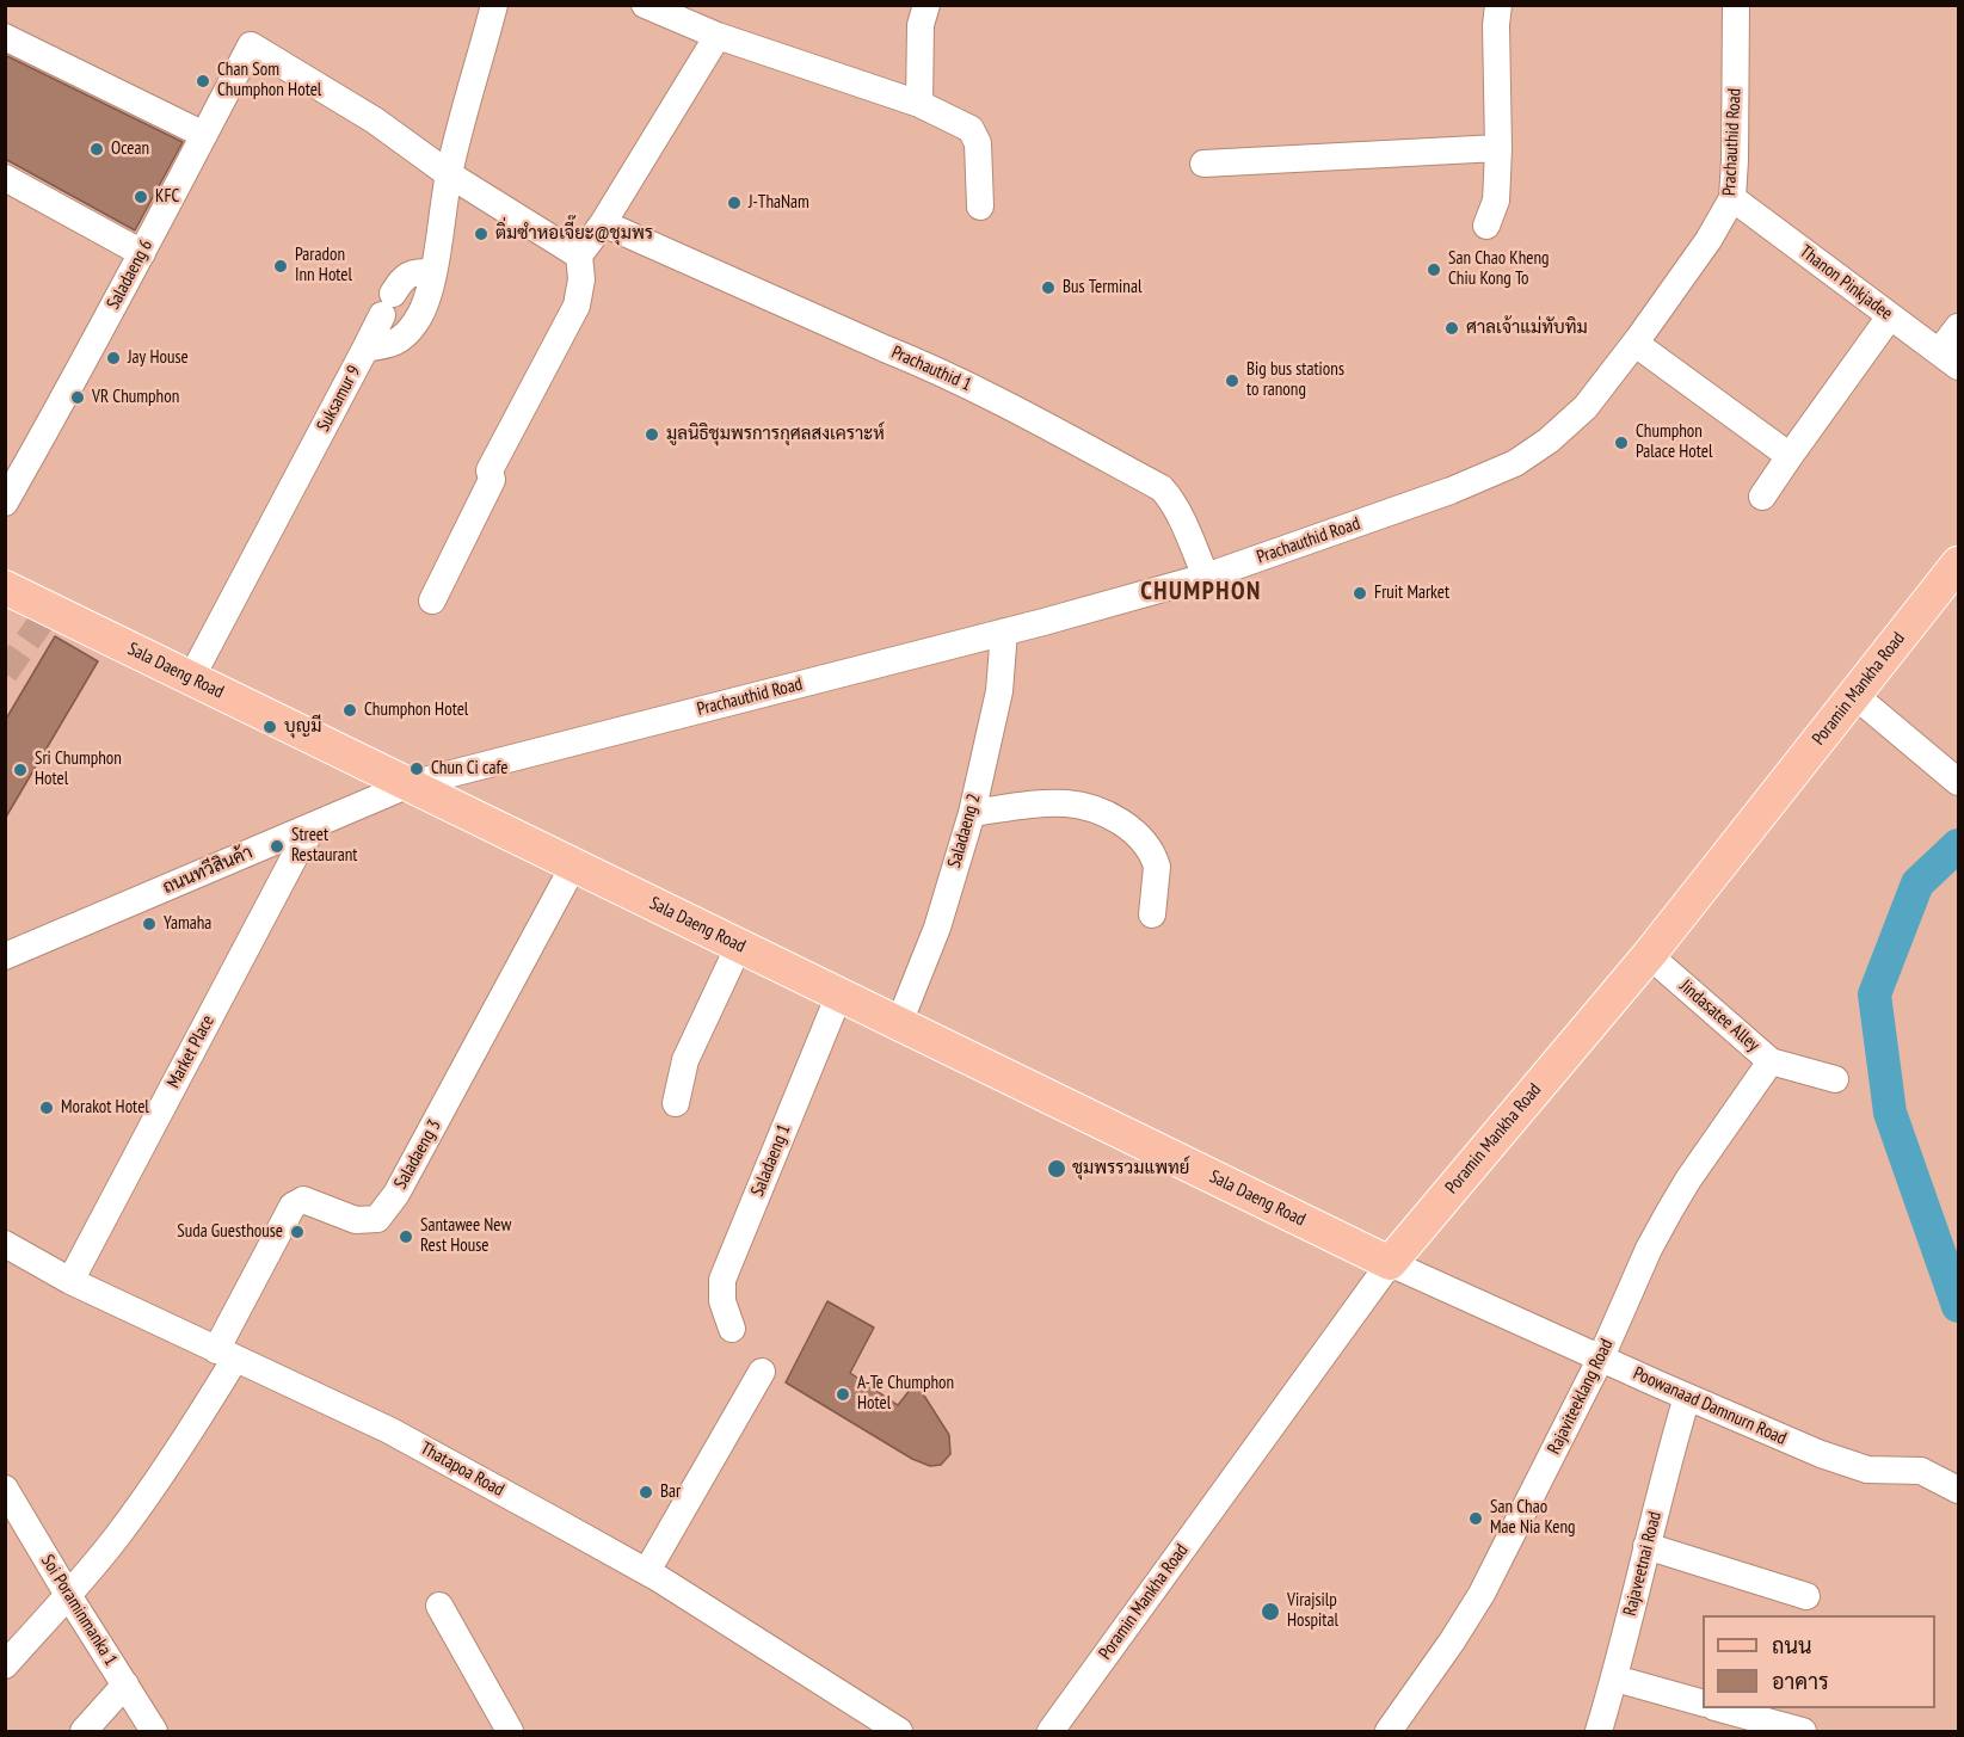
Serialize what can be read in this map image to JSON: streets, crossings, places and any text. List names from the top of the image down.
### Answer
{
  "streets": {
    "main road": ["Sala Daeng Road", "Poramin Mankha Road"],
    "street": [
      "Prachauthid Road",
      "Saladaeng 6",
      "Thanon Pinkjadee",
      "Prachauthid 1",
      "Suksamur 9",
      "Saladaeng 2",
      "ถนนทวีสินค้า",
      "Jindasatee Alley",
      "Market Place",
      "Saladaeng 3",
      "Saladaeng 1",
      "Rajaviteeklang Road",
      "Poowanaad Damnurn Road",
      "Thatapoa Road",
      "Rajaveetnai Road",
      "Soi Poraminmanka 1"
    ]
  },
  "crossings": [
    ["Prachauthid Road", "Thanon Pinkjadee"],
    ["Prachauthid Road", "Prachauthid 1"],
    ["Prachauthid Road", "Sala Daeng Road"],
    ["Prachauthid Road", "Saladaeng 2"],
    ["Prachauthid Road", "ถนนทวีสินค้า"],
    ["Saladaeng 6", "Suksamur 9"],
    ["Suksamur 9", "Sala Daeng Road"],
    ["Sala Daeng Road", "Poramin Mankha Road"],
    ["Sala Daeng Road", "Saladaeng 2"],
    ["Sala Daeng Road", "ถนนทวีสินค้า"],
    ["Sala Daeng Road", "Saladaeng 3"],
    ["Sala Daeng Road", "Saladaeng 1"],
    ["Sala Daeng Road", "Poowanaad Damnurn Road"],
    ["Poramin Mankha Road", "Jindasatee Alley"],
    ["Poramin Mankha Road", "Poowanaad Damnurn Road"],
    ["ถนนทวีสินค้า", "Market Place"],
    ["Jindasatee Alley", "Rajaviteeklang Road"],
    ["Market Place", "Thatapoa Road"],
    ["Saladaeng 3", "Thatapoa Road"],
    ["Rajaviteeklang Road", "Poowanaad Damnurn Road"],
    ["Poowanaad Damnurn Road", "Rajaveetnai Road"]
  ],
  "districts": ["CHUMPHON"],
  "places": [
    "Chan Som Chumphon Hotel",
    "Ocean",
    "KFC",
    "J-ThaNam",
    "ติ่มซำหอเจี๊ยะ@ชุมพร",
    "Paradon Inn Hotel",
    "San Chao Kheng Chiu Kong To",
    "Bus Terminal",
    "ศาลเจ้าแม่ทับทิม",
    "Jay House",
    "Big bus stations to ranong",
    "VR Chumphon",
    "มูลนิธิชุมพรการกุศลสงเคราะห์",
    "Chumphon Palace Hotel",
    "Fruit Market",
    "Chumphon Hotel",
    "บุญมี",
    "Chun Ci cafe",
    "Sri Chumphon Hotel",
    "Street Restaurant",
    "Yamaha",
    "Morakot Hotel",
    "ชุมพรรวมแพทย์",
    "Suda Guesthouse",
    "Santawee New Rest House",
    "A-Te Chumphon Hotel",
    "Bar",
    "San Chao Mae Nia Keng",
    "Virajsilp Hospital"
  ],
  "legend": ["ถนน", "อาคาร"]
}
